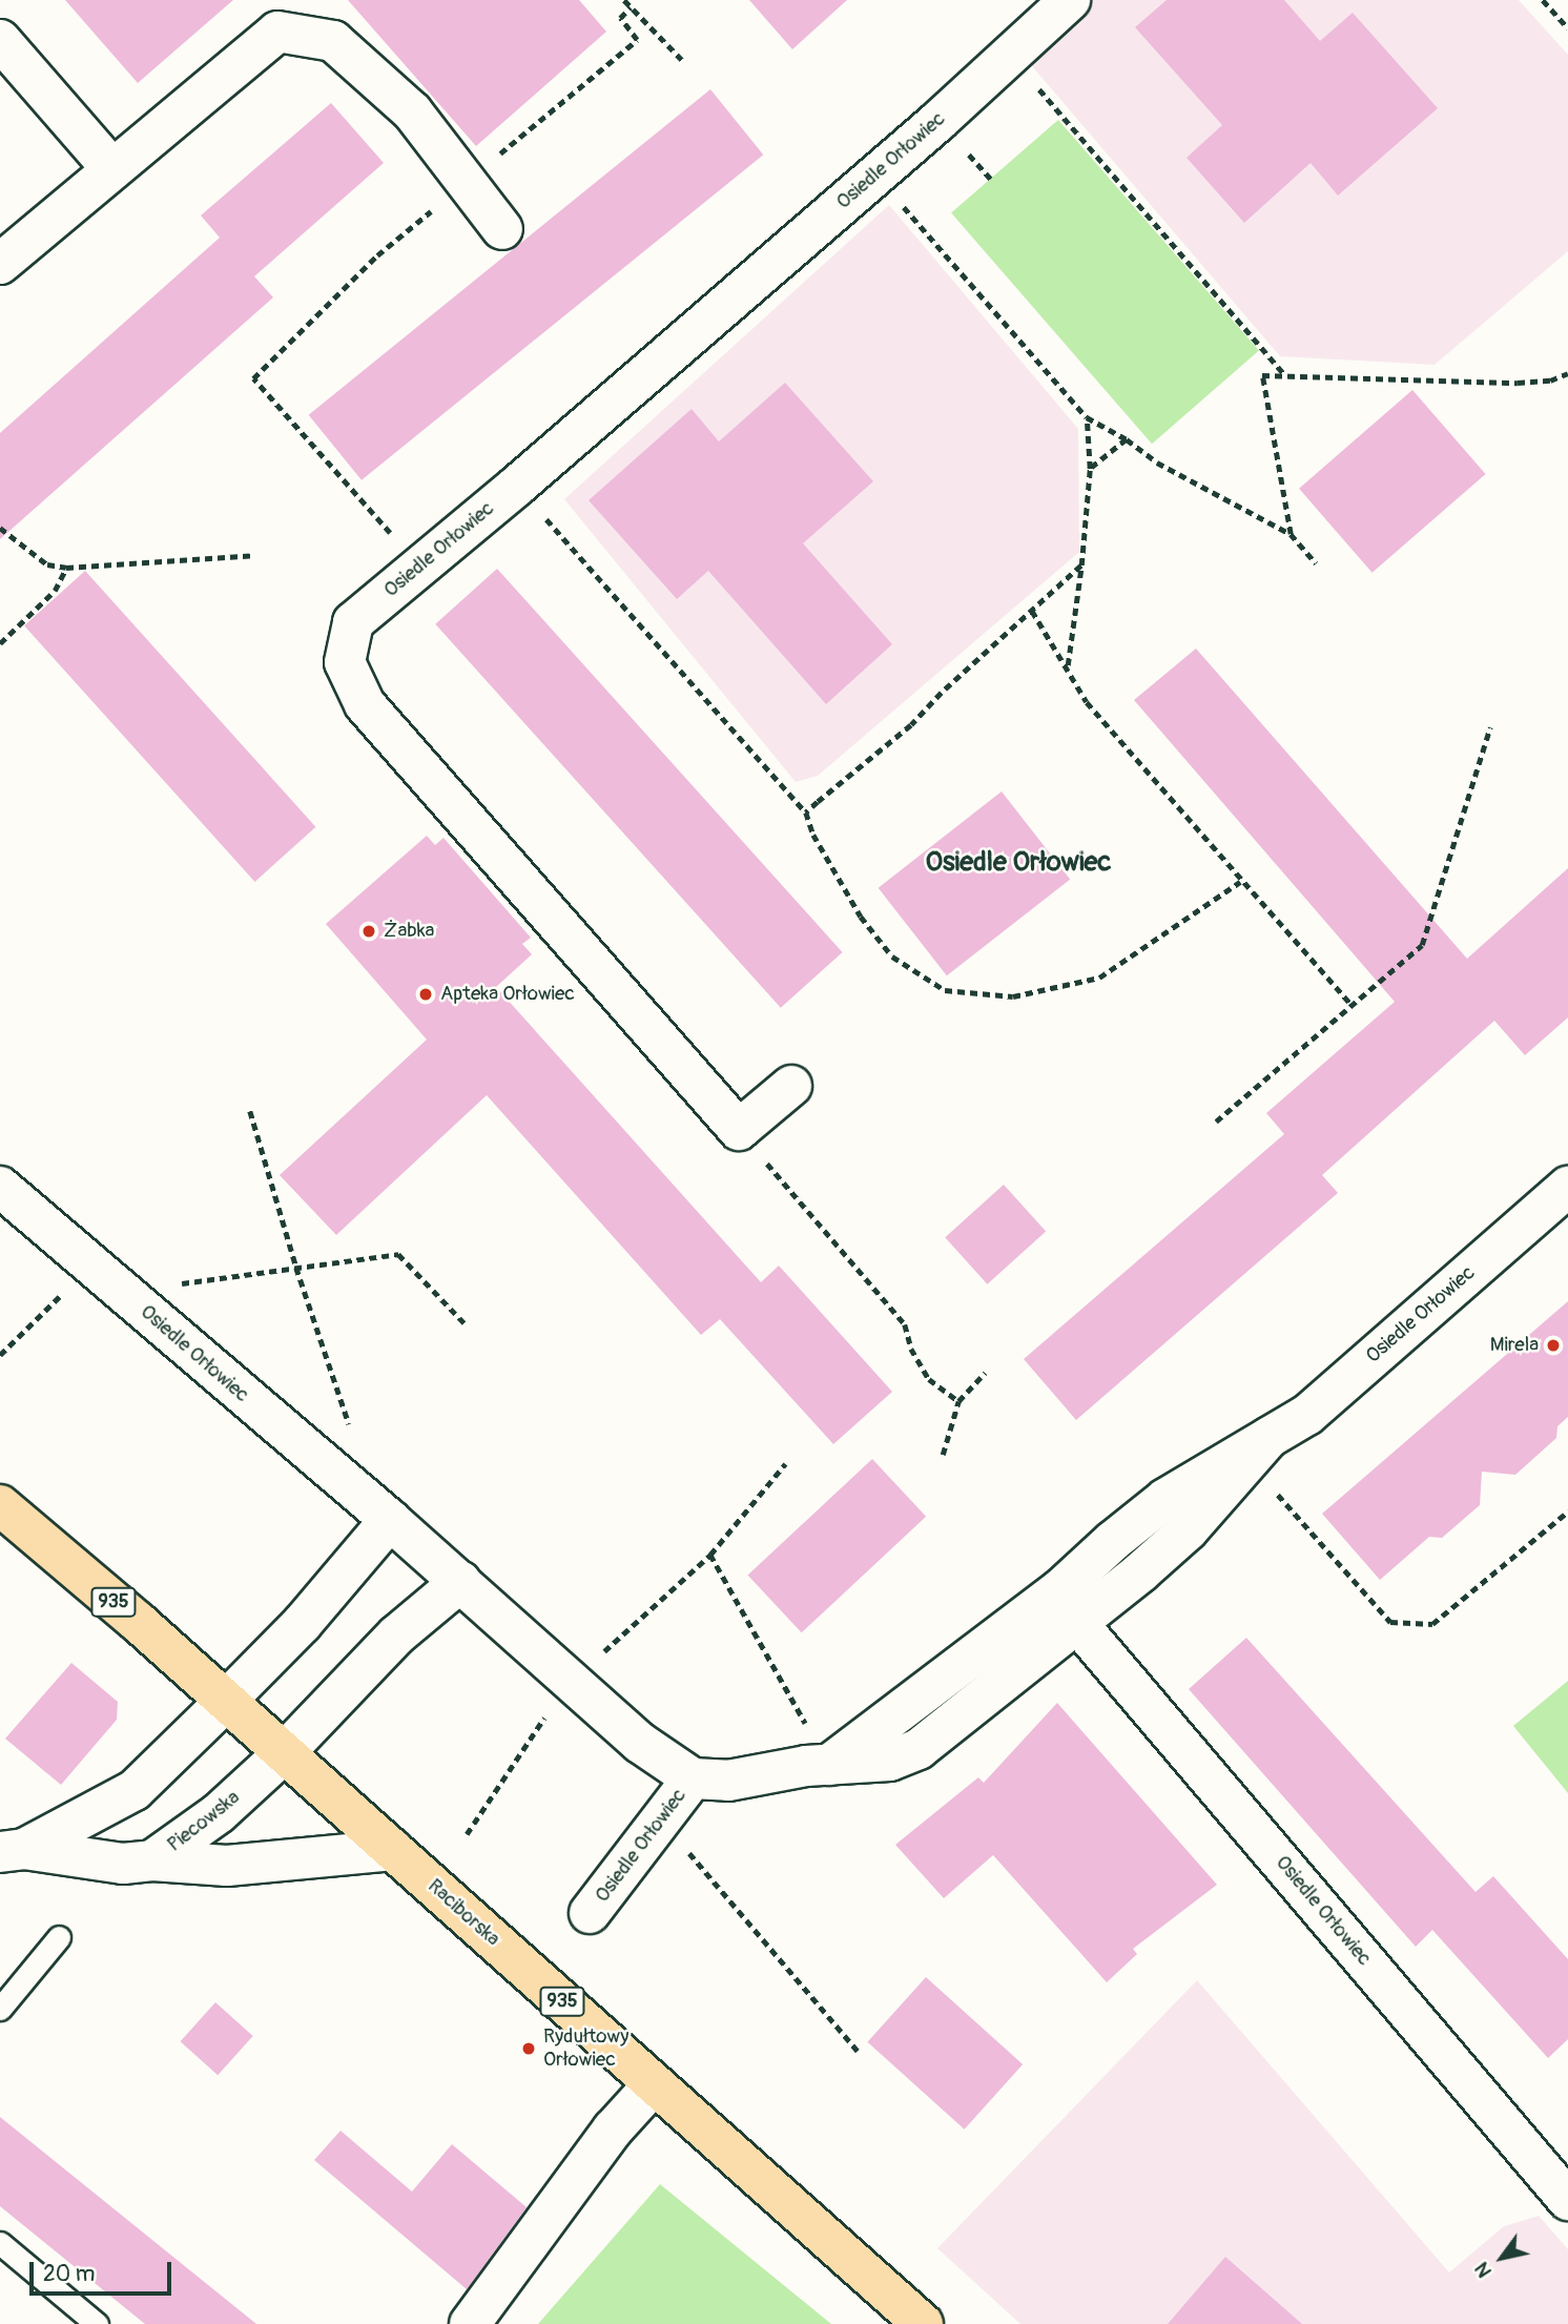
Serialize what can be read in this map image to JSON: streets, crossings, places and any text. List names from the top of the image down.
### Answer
{
  "streets": {
    "main road": ["935", "Raciborska"],
    "street": ["Osiedle Orłowiec", "Piecowska"]
  },
  "crossings": [
    ["Piecowska", "Raciborska"]
  ],
  "districts": ["Osiedle Orłowiec"],
  "places": [
    "Żabka",
    "Apteka Orłowiec",
    "Mirela",
    "Rydułtowy Orłowiec"
  ],
  "scale_bar": "20 m",
  "north": "bottom left"
}
